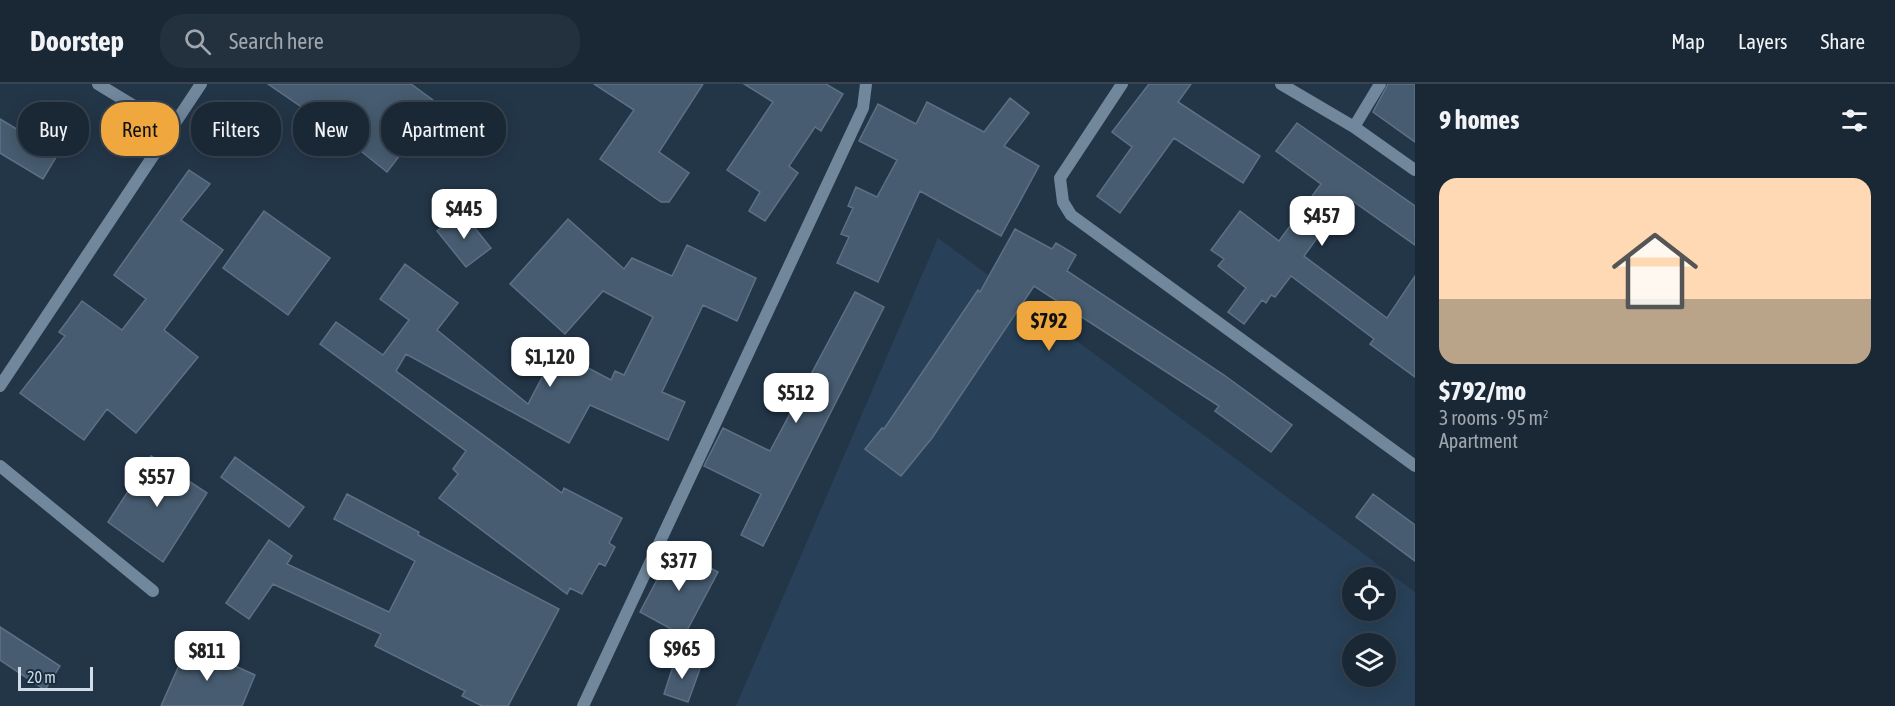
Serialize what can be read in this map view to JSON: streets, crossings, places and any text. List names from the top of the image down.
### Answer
{
  "scale_bar": "20 m",
  "page": {
    "header": "Doorstep",
    "search": "Search here",
    "nav": ["Map", "Layers", "Share"],
    "heading": "9 homes",
    "chip": [
      "Buy",
      "Rent",
      "Filters",
      "New",
      "Apartment"
    ],
    "list": [
      {
        "name": "$792/mo",
        "note": "3 rooms · 95 m² · Apartment"
      }
    ],
    "price": [
      "$445",
      "$457",
      "$792",
      "$1,120",
      "$512",
      "$557",
      "$377",
      "$965",
      "$811"
    ],
    "scale": "20 m"
  }
}
